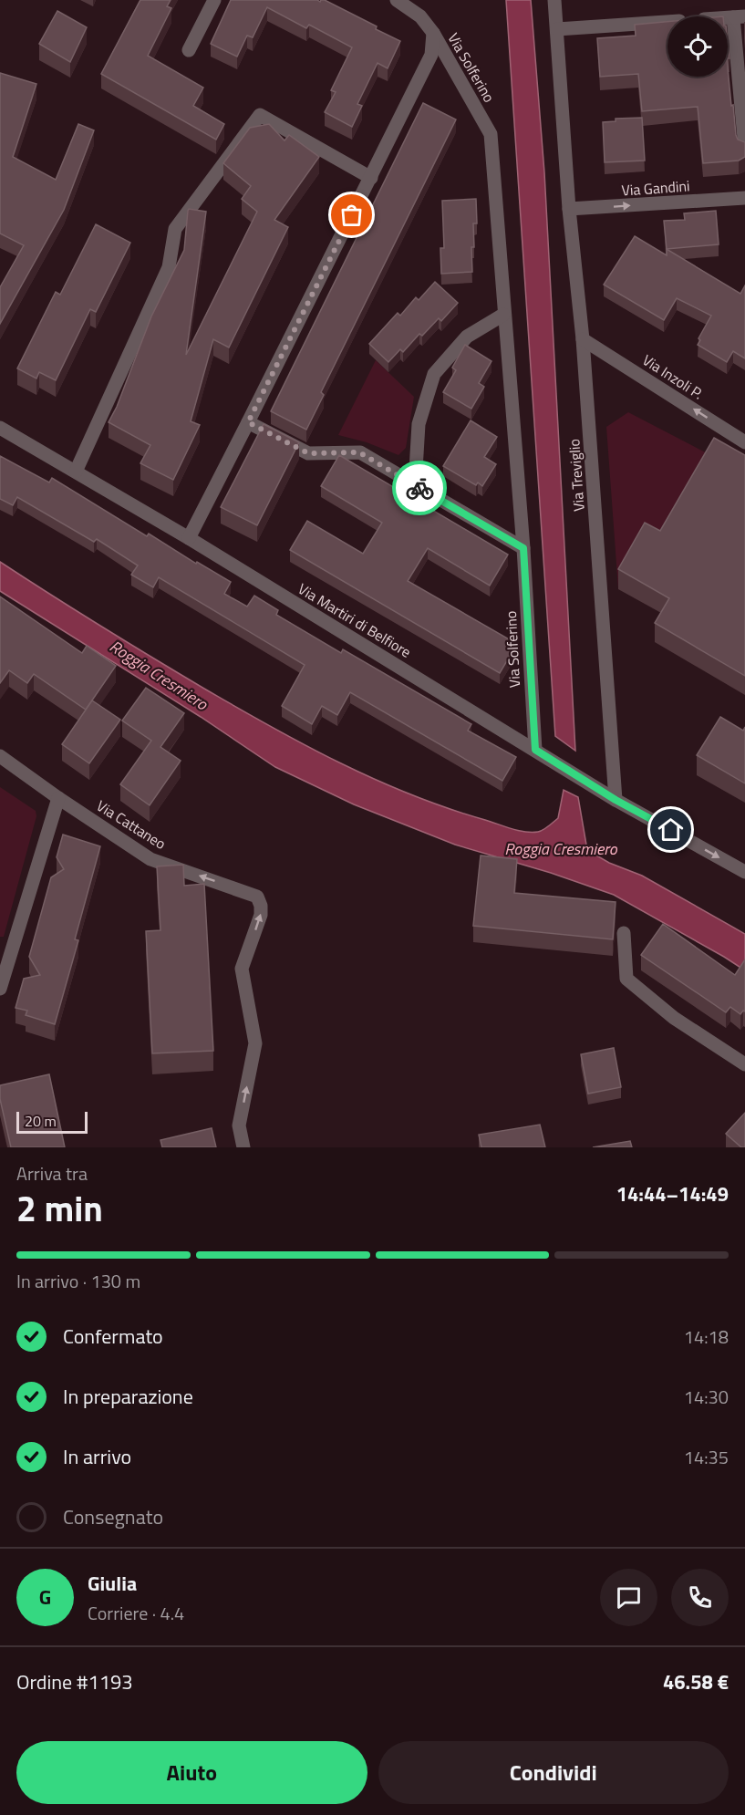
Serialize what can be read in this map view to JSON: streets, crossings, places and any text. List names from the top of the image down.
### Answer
{
  "streets": {
    "street": [
      "Via Solferino",
      "Via Gandini",
      "Via Inzoli P.",
      "Via Treviglio",
      "Via Martiri di Belfiore",
      "Via Cattaneo"
    ]
  },
  "crossings": [
    ["Via Solferino", "Via Martiri di Belfiore"],
    ["Via Gandini", "Via Treviglio"],
    ["Via Inzoli P.", "Via Treviglio"],
    ["Via Treviglio", "Via Martiri di Belfiore"]
  ],
  "one_way": ["Via Gandini", "Via Inzoli P.", "Via Cattaneo"],
  "water": ["Roggia Cresmiero"],
  "scale_bar": "20 m",
  "page": {
    "scale": "20 m",
    "heading": ["2 min", "Arriva tra", "14:44–14:49"],
    "panel": [
      "Giulia",
      "Corriere · 4.4",
      "Ordine #1193",
      "46.58 €"
    ],
    "bar": "In arrivo · 130 m",
    "list": [
      ["Confermato", "14:18"],
      ["In preparazione", "14:30"],
      ["In arrivo", "14:35"],
      "Consegnato"
    ],
    "round": "G",
    "buttons": ["Aiuto", "Condividi"]
  }
}
